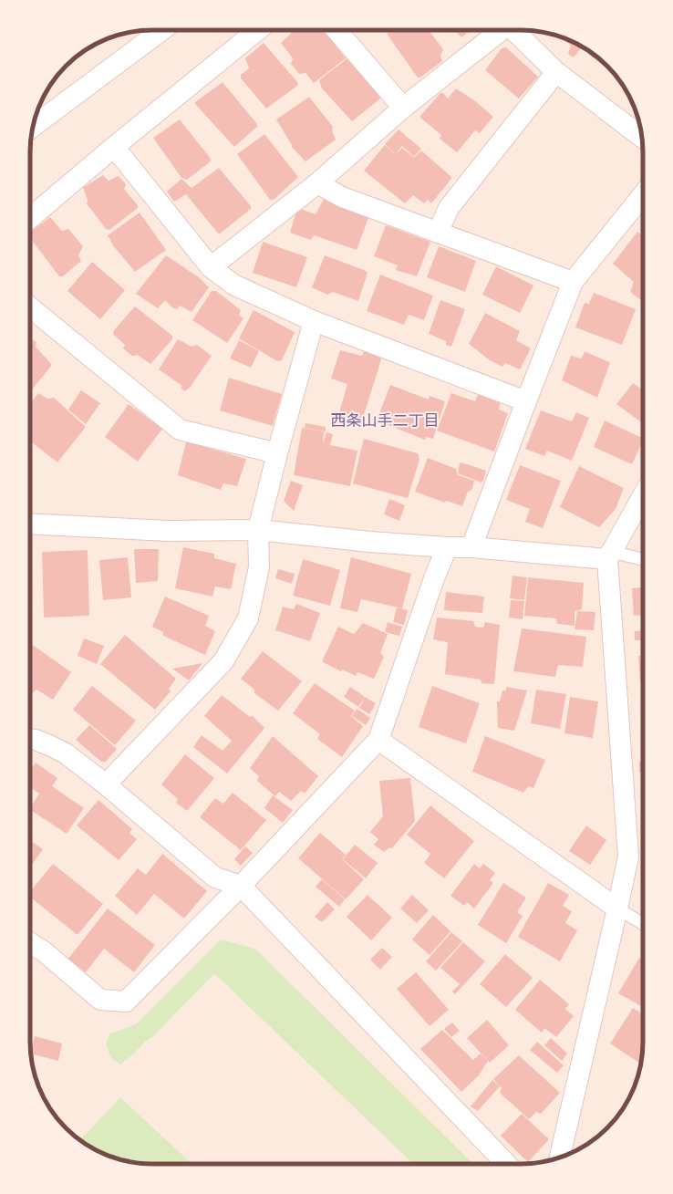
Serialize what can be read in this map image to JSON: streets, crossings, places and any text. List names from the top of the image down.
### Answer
{
  "districts": ["西条山手二丁目"]
}
